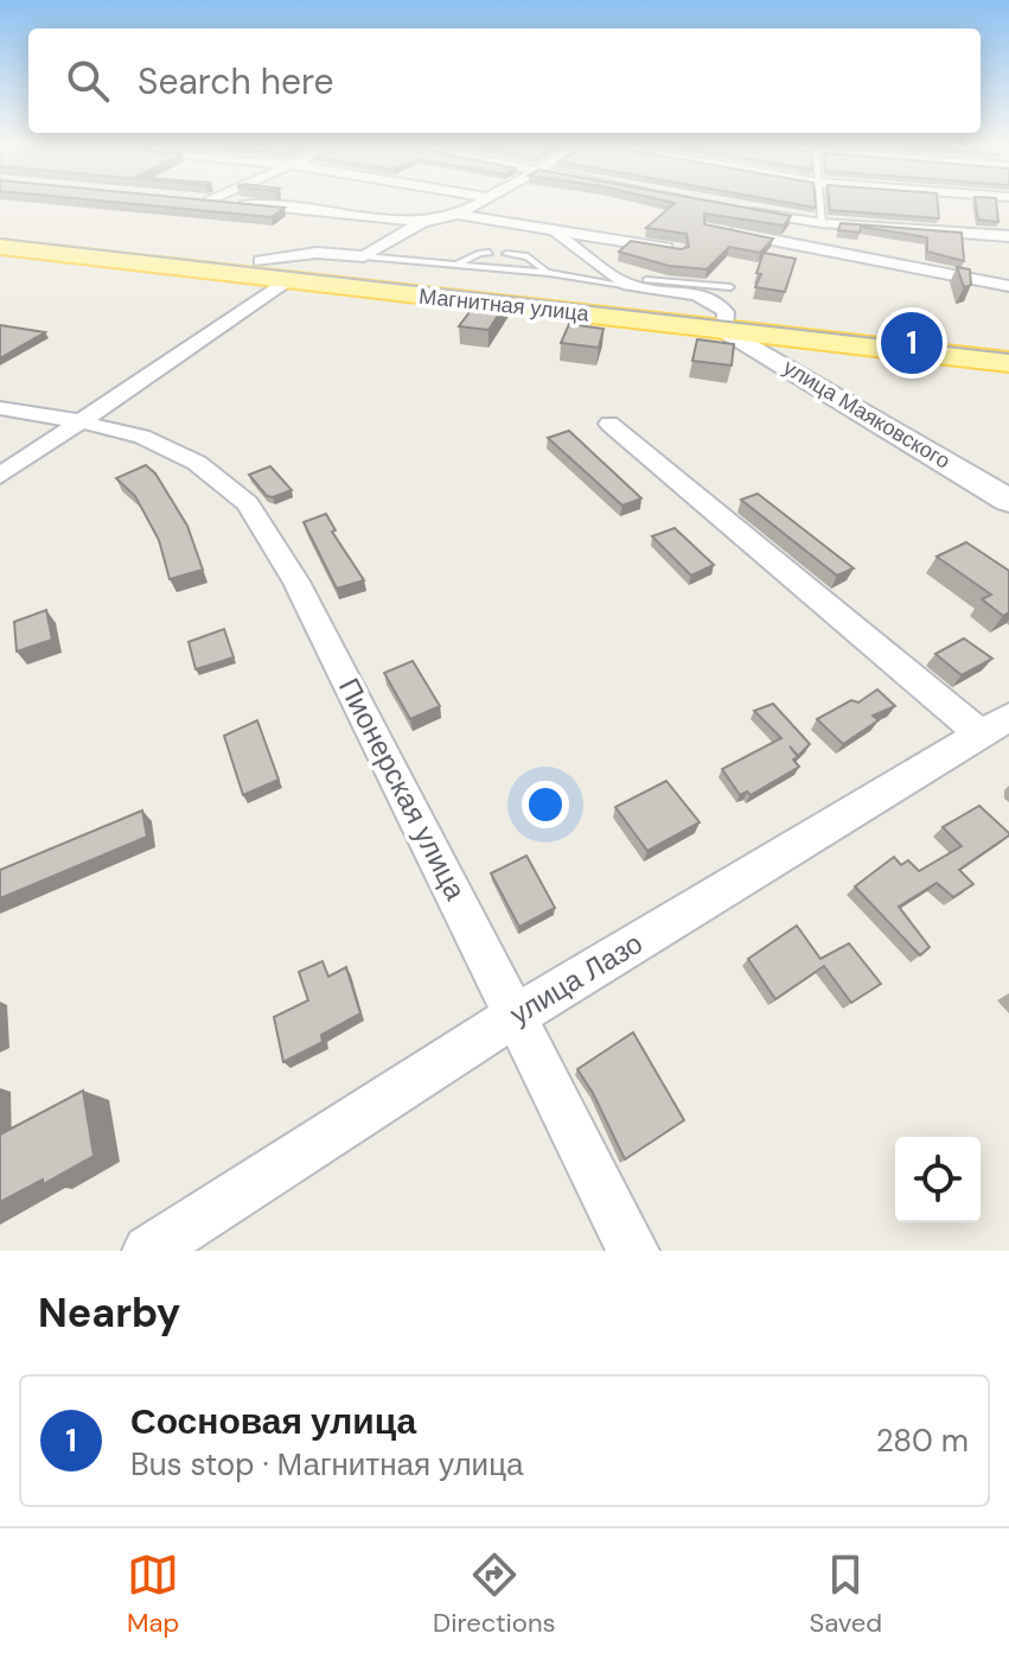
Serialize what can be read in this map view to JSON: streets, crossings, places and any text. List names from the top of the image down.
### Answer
{
  "streets": {
    "main road": ["Магнитная улица", "улица Маяковского"],
    "street": ["Пионерская улица", "улица Лазо"]
  },
  "crossings": [
    ["Магнитная улица", "улица Маяковского"],
    ["Пионерская улица", "улица Лазо"]
  ],
  "page": {
    "search": "Search here",
    "pins": "1",
    "heading": "Nearby",
    "list": [
      {
        "mark": "1",
        "name": "Сосновая улица",
        "note": "Bus stop · Магнитная улица",
        "value": "280 m"
      }
    ],
    "nav": ["Map", "Directions", "Saved"]
  }
}
